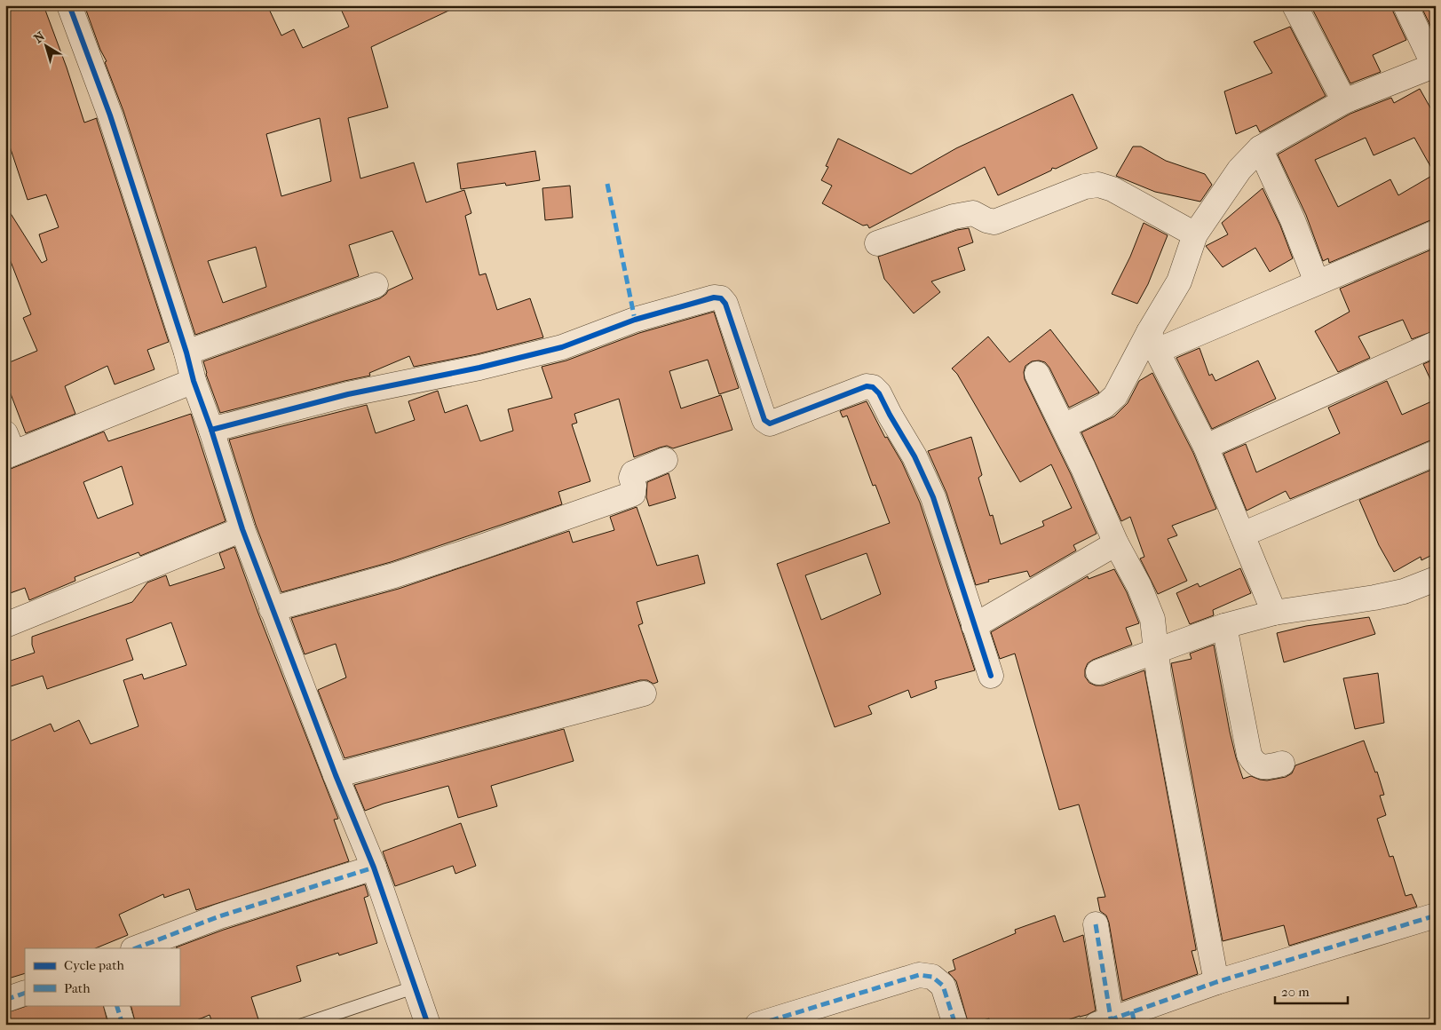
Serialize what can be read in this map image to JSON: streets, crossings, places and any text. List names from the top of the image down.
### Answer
{
  "legend": ["Cycle path", "Path"],
  "scale_bar": "20 m",
  "north": "top left"
}
